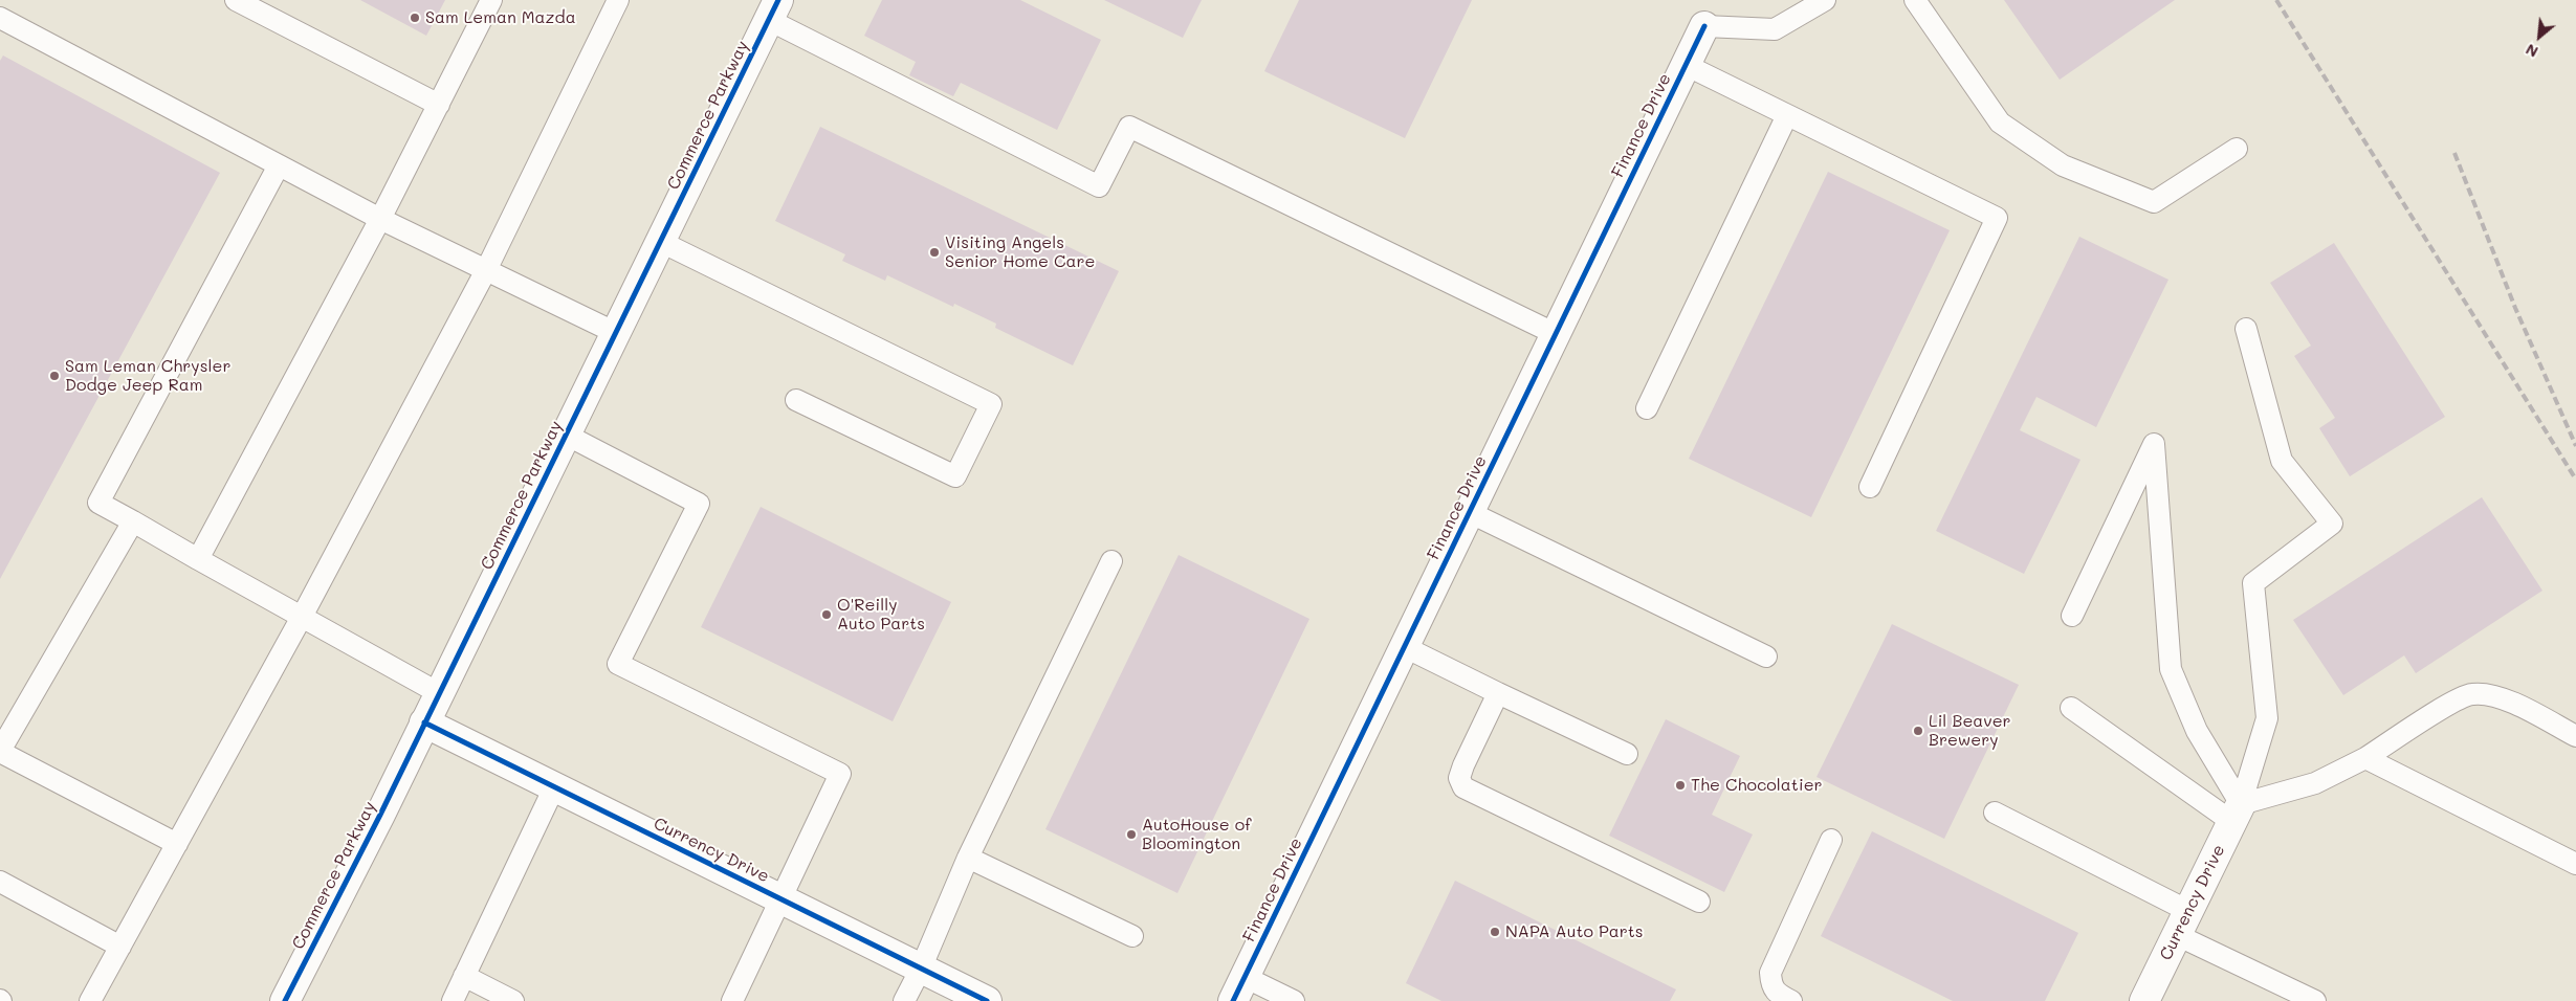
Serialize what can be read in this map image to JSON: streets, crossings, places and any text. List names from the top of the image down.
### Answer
{
  "streets": {
    "street": ["Commerce Parkway", "Finance Drive", "Currency Drive"]
  },
  "crossings": [
    ["Commerce Parkway", "Currency Drive"]
  ],
  "places": [
    "Sam Leman Mazda",
    "Visiting Angels Senior Home Care",
    "Sam Leman Chrysler Dodge Jeep Ram",
    "O'Reilly Auto Parts",
    "Lil Beaver Brewery",
    "The Chocolatier",
    "AutoHouse of Bloomington",
    "NAPA Auto Parts"
  ],
  "north": "bottom left"
}
